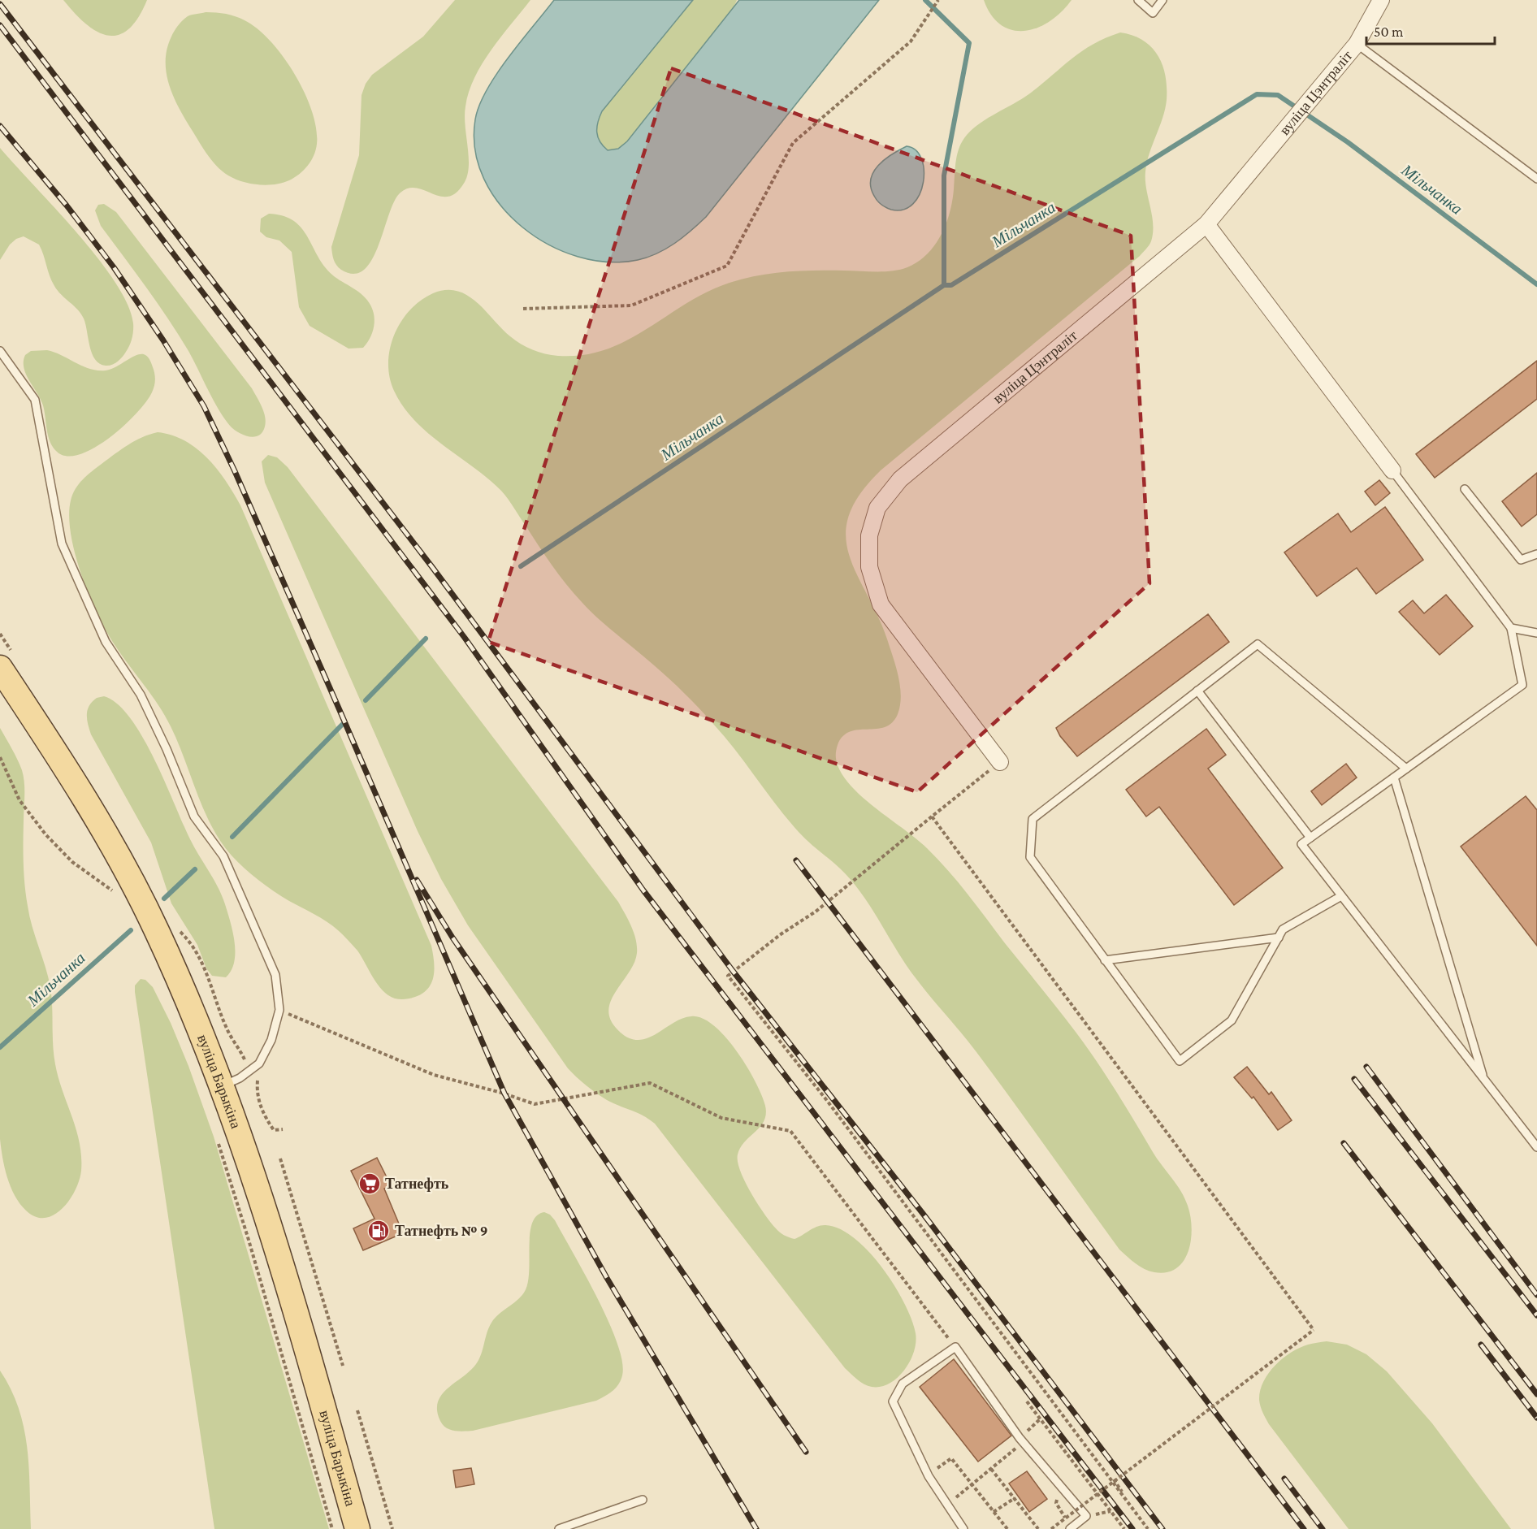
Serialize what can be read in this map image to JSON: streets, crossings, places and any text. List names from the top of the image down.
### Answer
{
  "streets": {
    "main road": ["вуліца Барыкіна"],
    "street": ["вуліца Цэнтраліт"]
  },
  "water": ["Мільчанка"],
  "places": {
    "supermarket": ["Татнефть"],
    "fuel station": ["Татнефть № 9"]
  },
  "scale_bar": "50 m"
}
